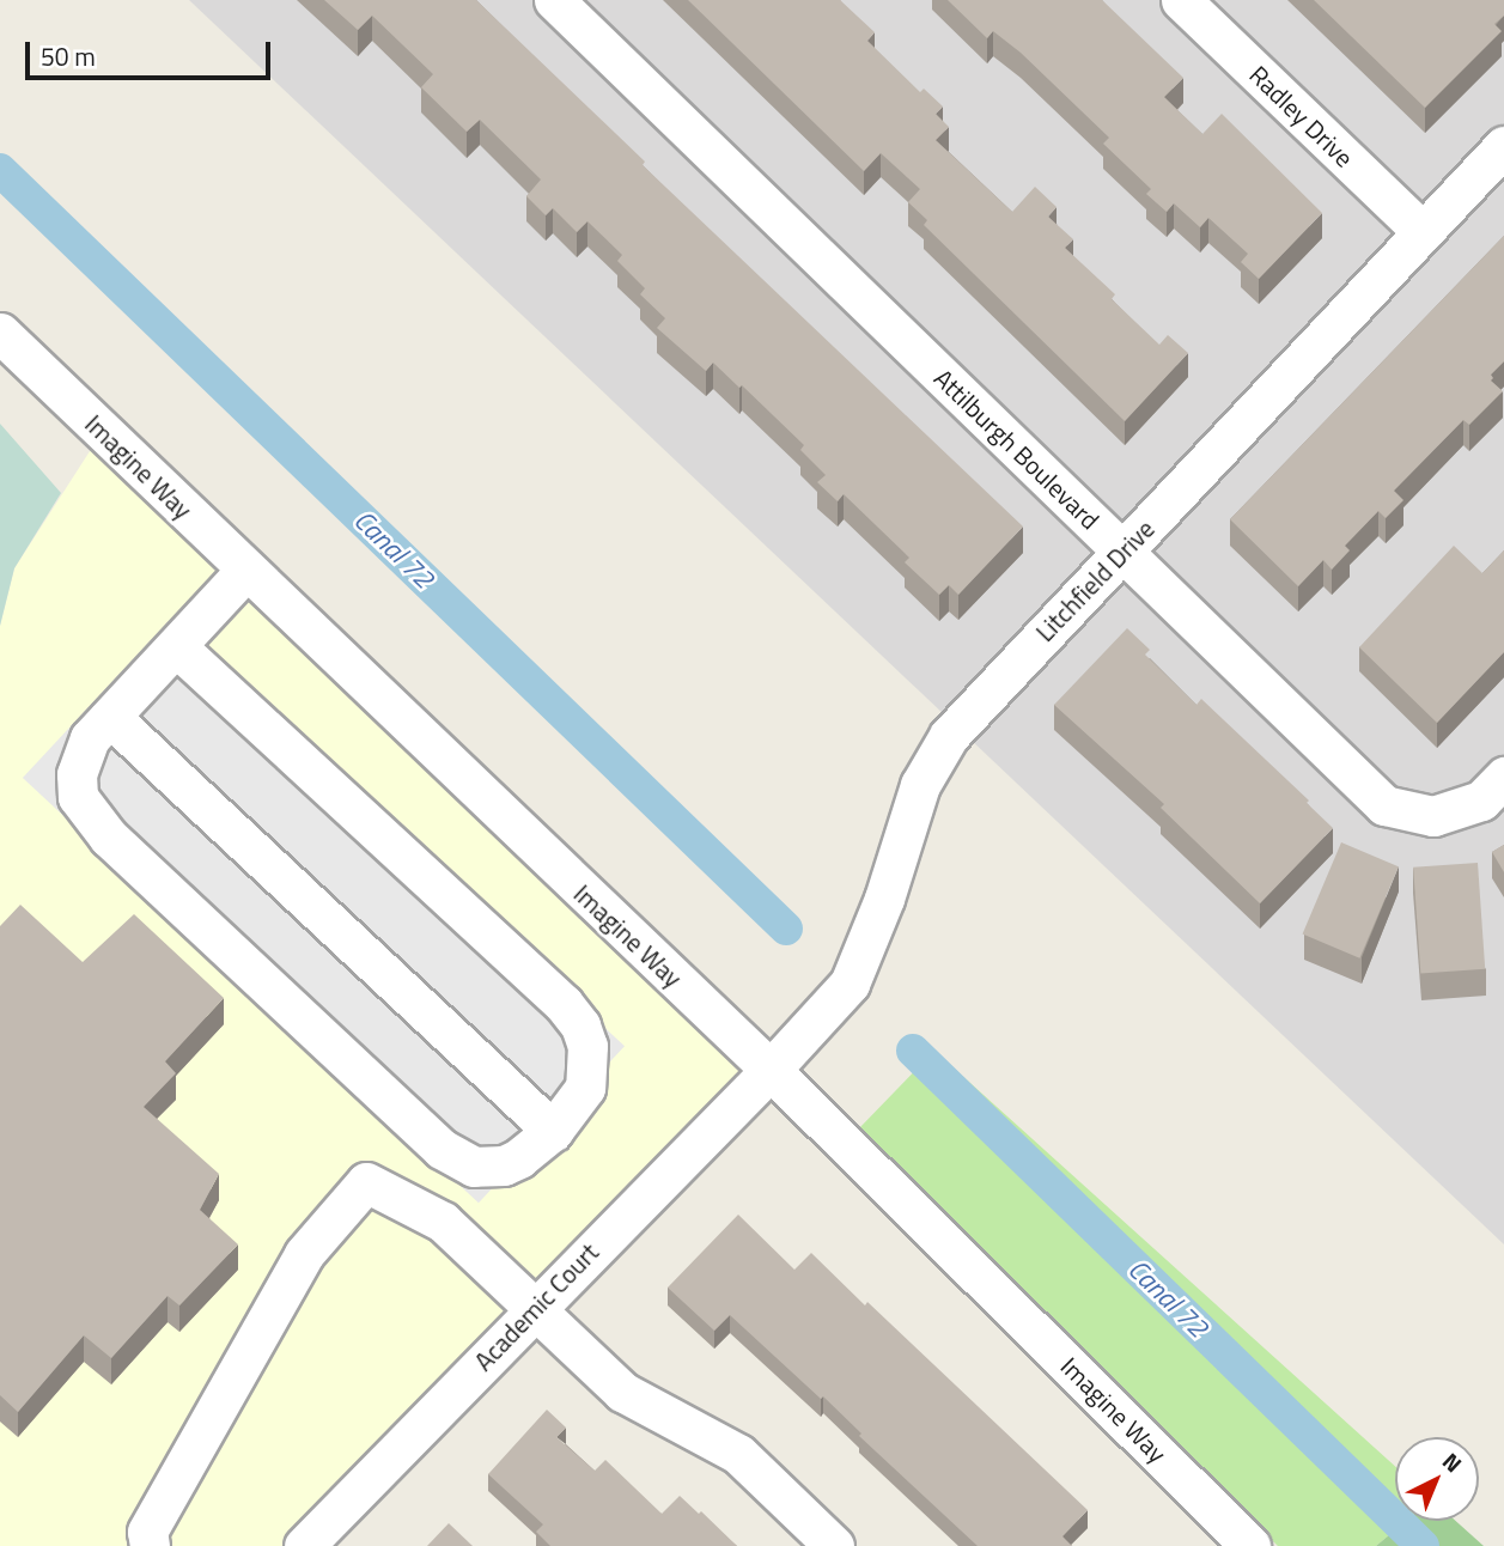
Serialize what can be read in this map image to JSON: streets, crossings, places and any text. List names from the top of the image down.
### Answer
{
  "streets": {
    "street": [
      "Radley Drive",
      "Attilburgh Boulevard",
      "Imagine Way",
      "Litchfield Drive",
      "Academic Court"
    ]
  },
  "crossings": [
    ["Radley Drive", "Litchfield Drive"],
    ["Attilburgh Boulevard", "Litchfield Drive"],
    ["Imagine Way", "Litchfield Drive"],
    ["Imagine Way", "Academic Court"],
    ["Litchfield Drive", "Academic Court"]
  ],
  "water": ["Canal 72"],
  "scale_bar": "50 m",
  "north": "top right"
}
